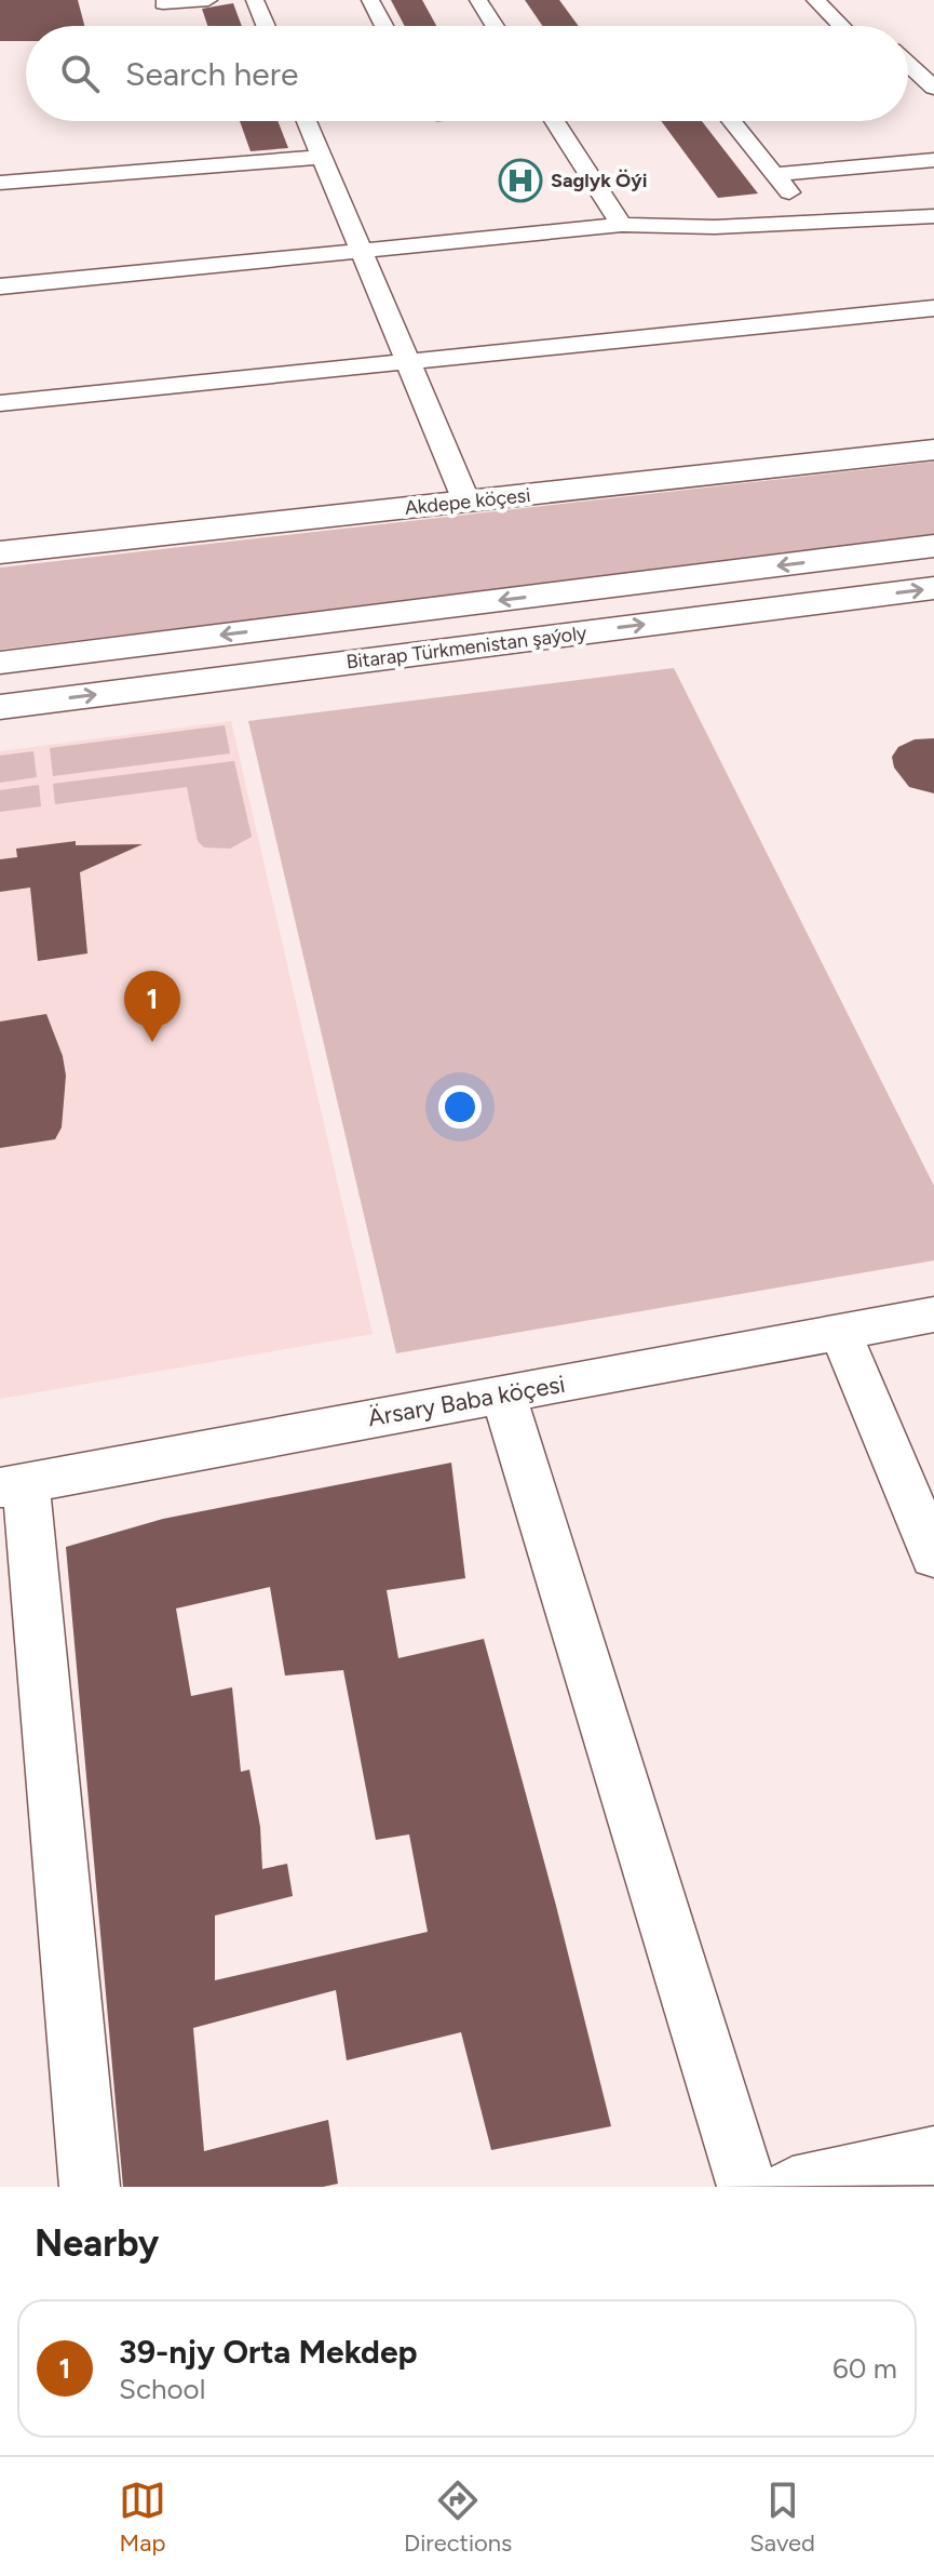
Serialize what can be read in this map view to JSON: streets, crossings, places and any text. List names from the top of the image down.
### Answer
{
  "streets": {
    "main road": ["Akdepe köçesi", "Bitarap Türkmenistan şaýoly"],
    "street": ["Ärsary Baba köçesi"]
  },
  "places": {
    "hospital": ["Saglyk Öýi"]
  },
  "page": {
    "search": "Search here",
    "pins": "1",
    "heading": "Nearby",
    "list": [
      {
        "mark": "1",
        "name": "39-njy Orta Mekdep",
        "note": "School",
        "value": "60 m"
      }
    ],
    "nav": ["Map", "Directions", "Saved"]
  }
}
